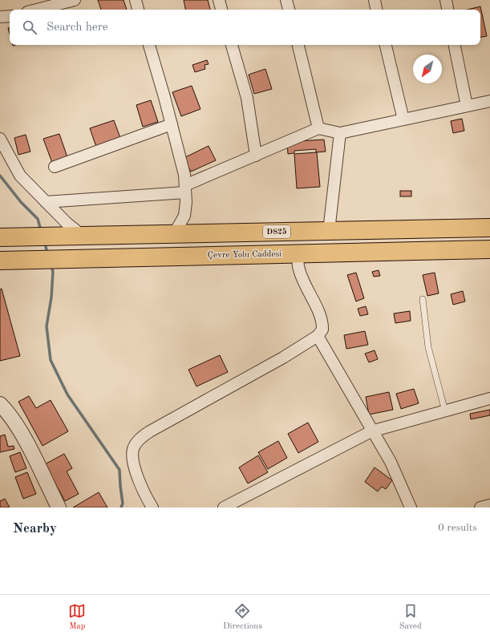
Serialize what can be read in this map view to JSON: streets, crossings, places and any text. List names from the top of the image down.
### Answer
{
  "streets": {
    "highway": ["D825", "Çevre Yolu Caddesi"]
  },
  "north": "bottom left",
  "page": {
    "search": "Search here",
    "heading": ["Nearby", "0 results"],
    "nav": ["Map", "Directions", "Saved"]
  }
}
